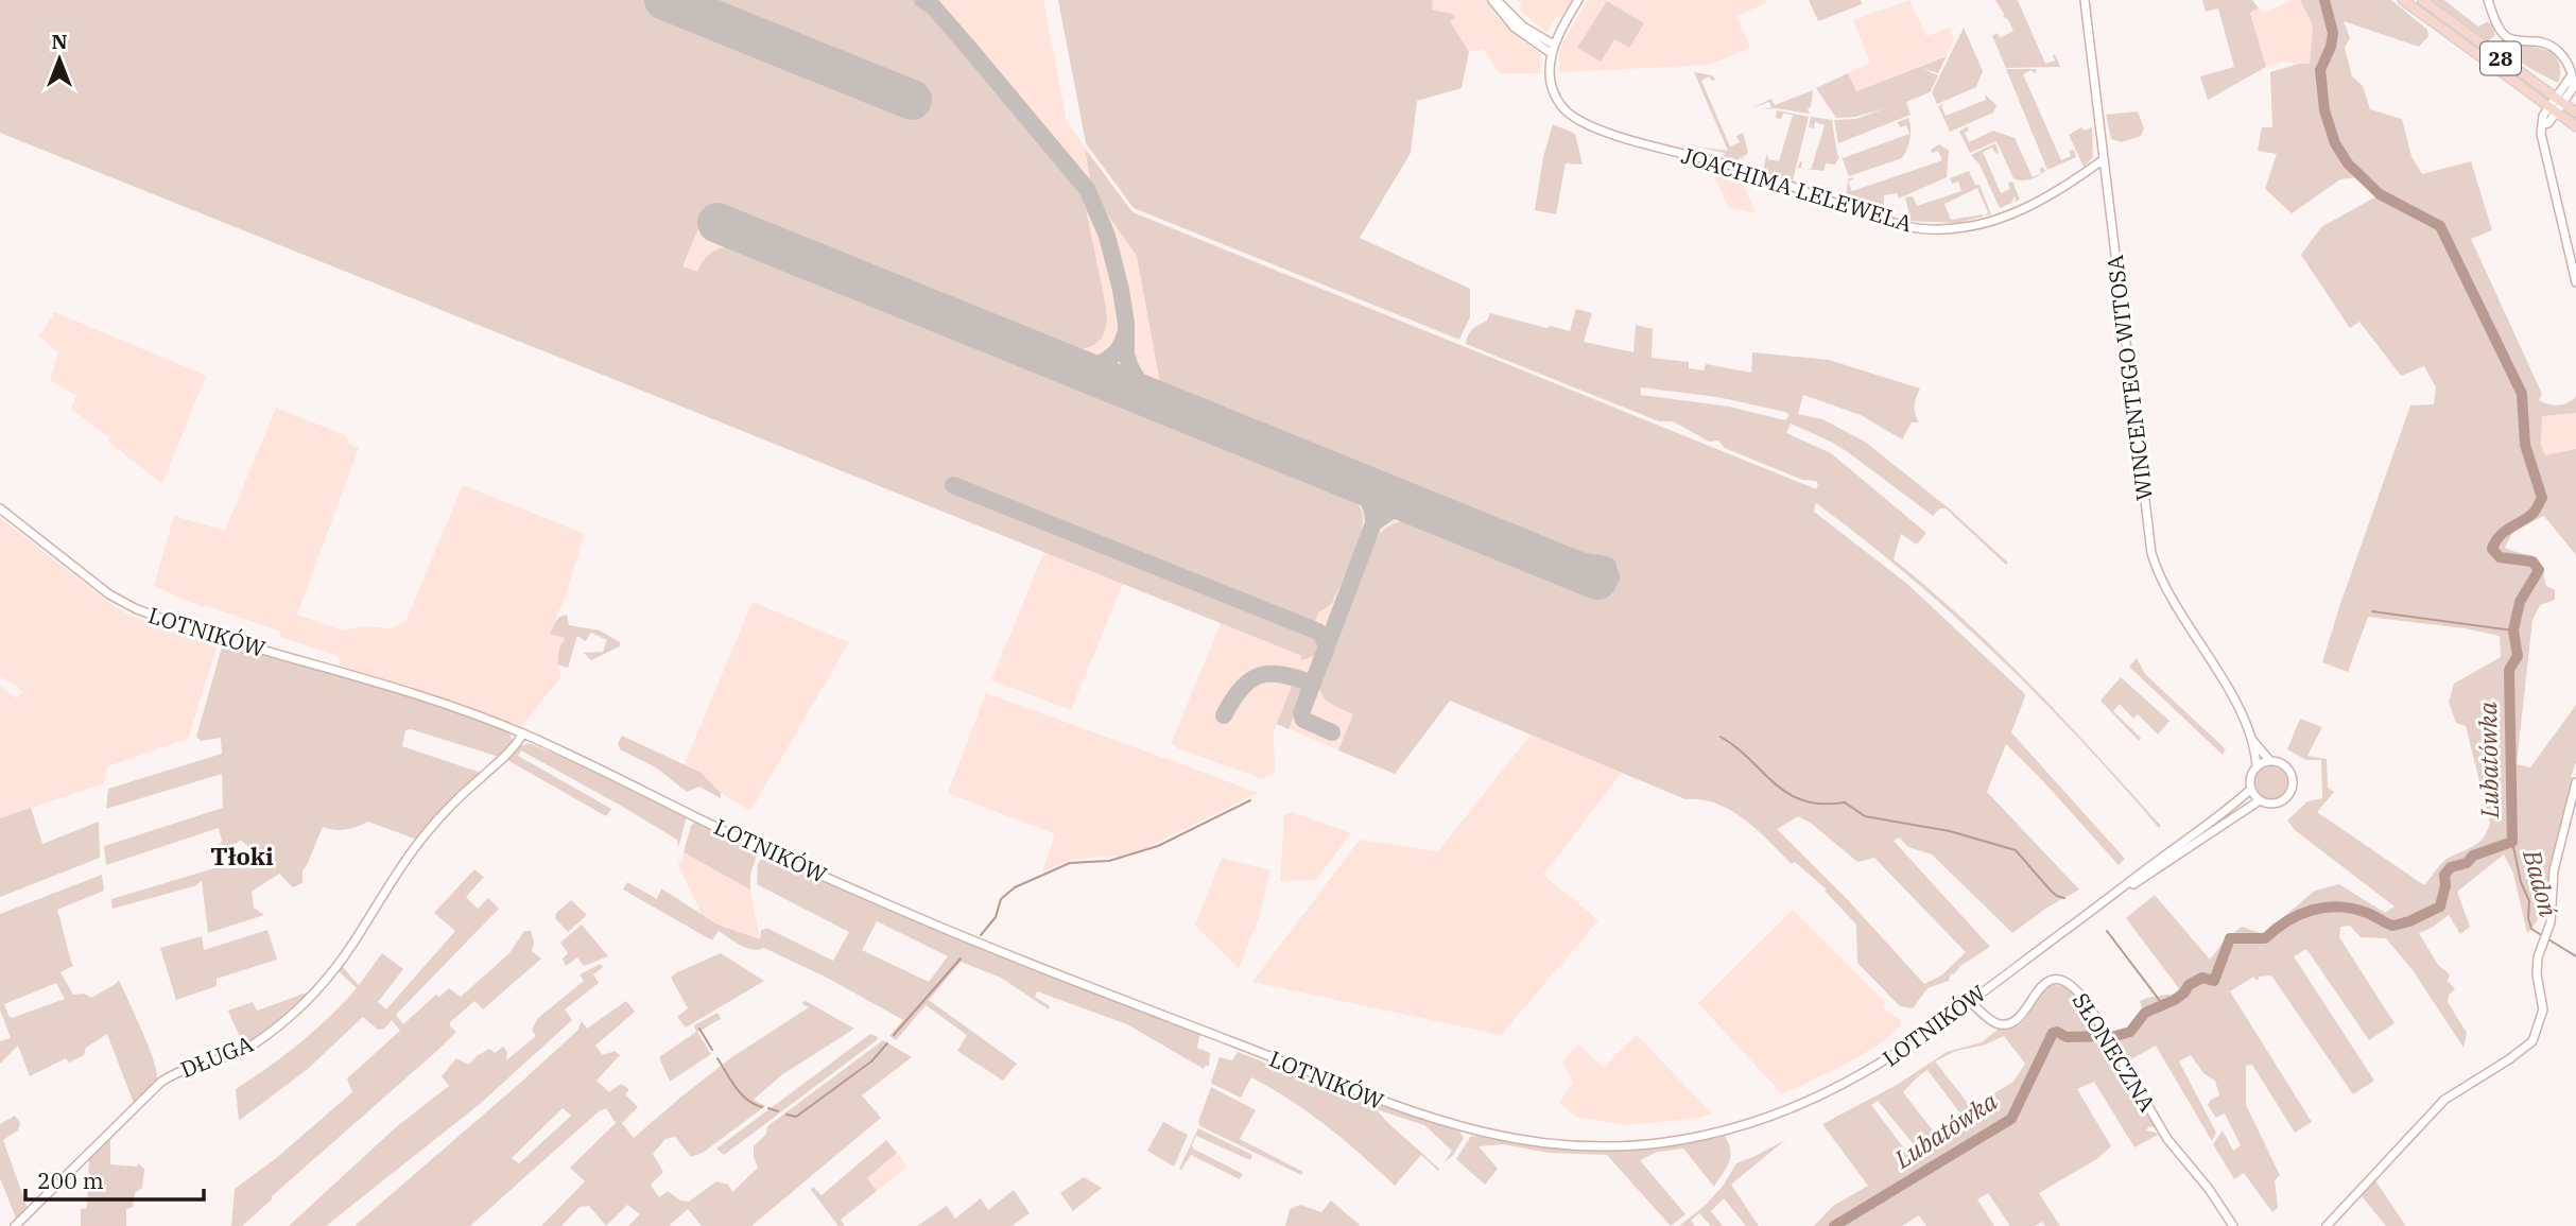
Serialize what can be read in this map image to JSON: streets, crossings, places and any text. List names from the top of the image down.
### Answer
{
  "streets": {
    "main road": ["28"],
    "street": [
      "JOACHIMA LELEWELA",
      "WINCENTEGO WITOSA",
      "LOTNIKÓW",
      "SŁONECZNA",
      "DŁUGA"
    ]
  },
  "crossings": [
    ["JOACHIMA LELEWELA", "WINCENTEGO WITOSA"],
    ["WINCENTEGO WITOSA", "LOTNIKÓW"],
    ["LOTNIKÓW", "SŁONECZNA"],
    ["LOTNIKÓW", "DŁUGA"]
  ],
  "districts": ["Tłoki"],
  "water": ["Lubatówka", "Badoń"],
  "scale_bar": "200 m",
  "north": "top"
}
